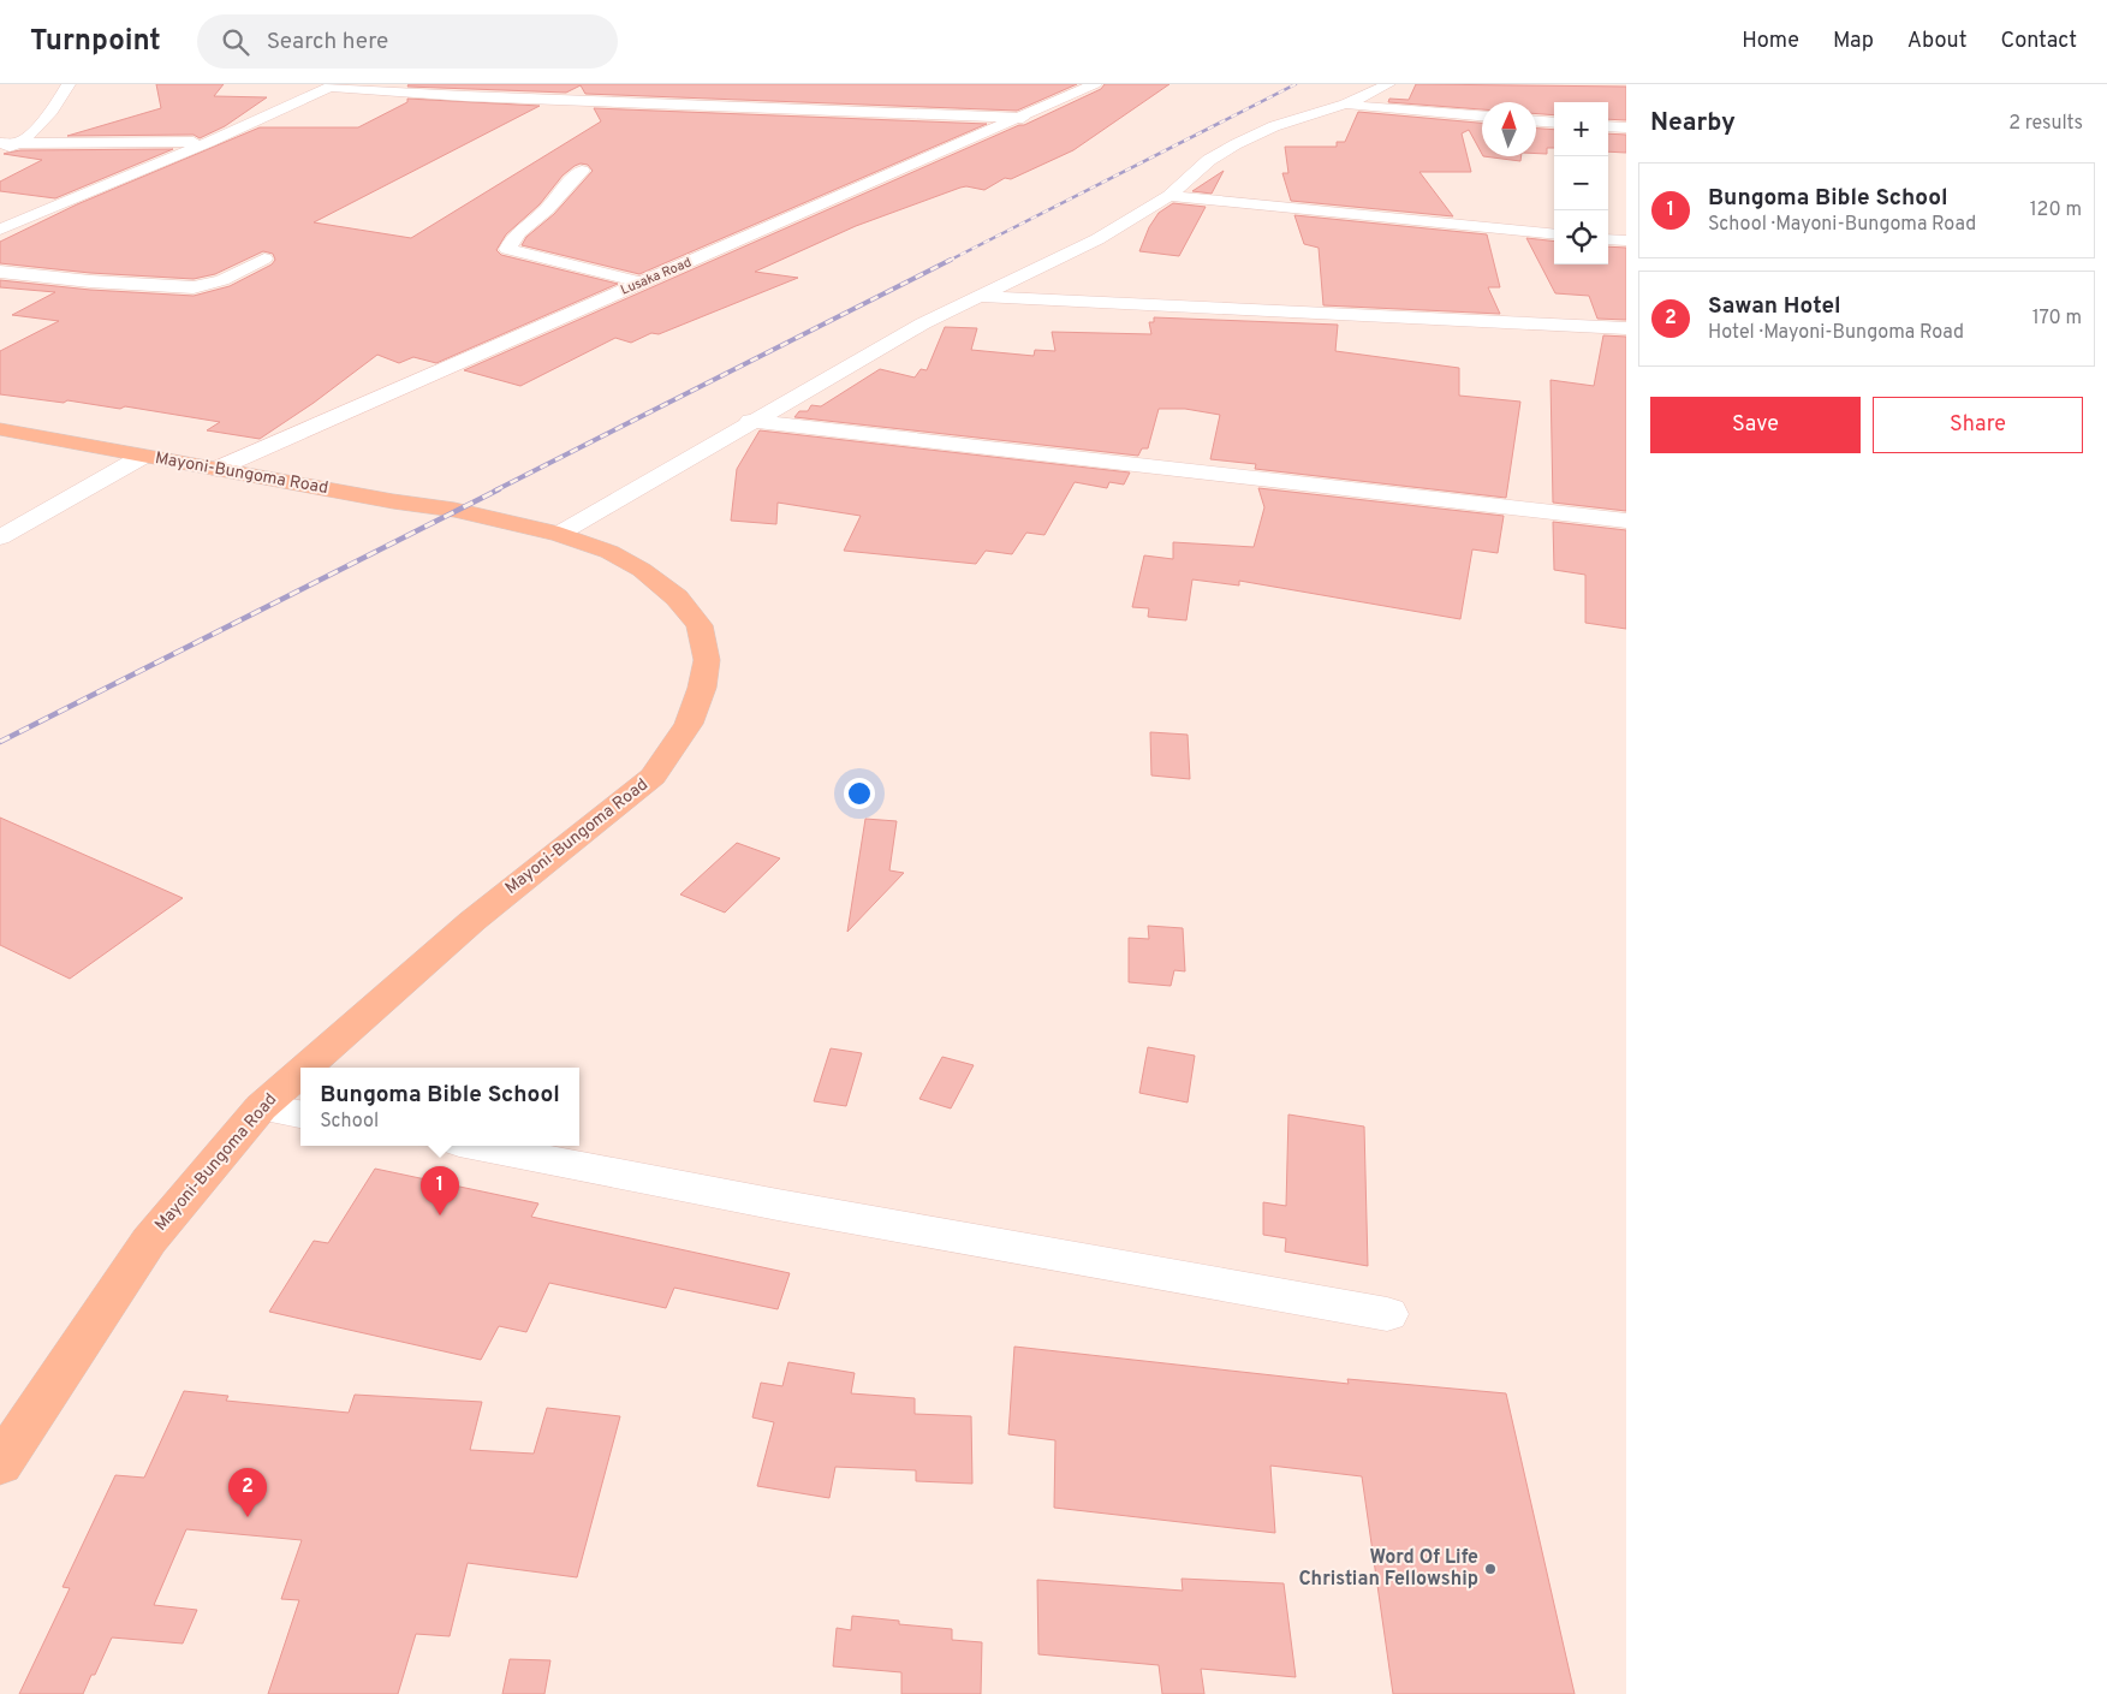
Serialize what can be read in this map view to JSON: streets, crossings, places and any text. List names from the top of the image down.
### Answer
{
  "streets": {
    "main road": ["Mayoni-Bungoma Road"],
    "street": ["Lusaka Road"]
  },
  "crossings": [
    ["Lusaka Road", "Mayoni-Bungoma Road"]
  ],
  "places": ["Word Of Life Christian Fellowship"],
  "north": "top",
  "page": {
    "header": "Turnpoint",
    "search": "Search here",
    "nav": [
      "Home",
      "Map",
      "About",
      "Contact"
    ],
    "heading": ["Nearby", "2 results"],
    "map_buttons": ["+", "−"],
    "list": [
      {
        "mark": "1",
        "name": "Bungoma Bible School",
        "note": "School · Mayoni-Bungoma Road",
        "value": "120 m"
      },
      {
        "mark": "2",
        "name": "Sawan Hotel",
        "note": "Hotel · Mayoni-Bungoma Road",
        "value": "170 m"
      }
    ],
    "buttons": ["Save", "Share"],
    "popup": ["Bungoma Bible School", "School"],
    "pins": ["1", "2"]
  }
}
